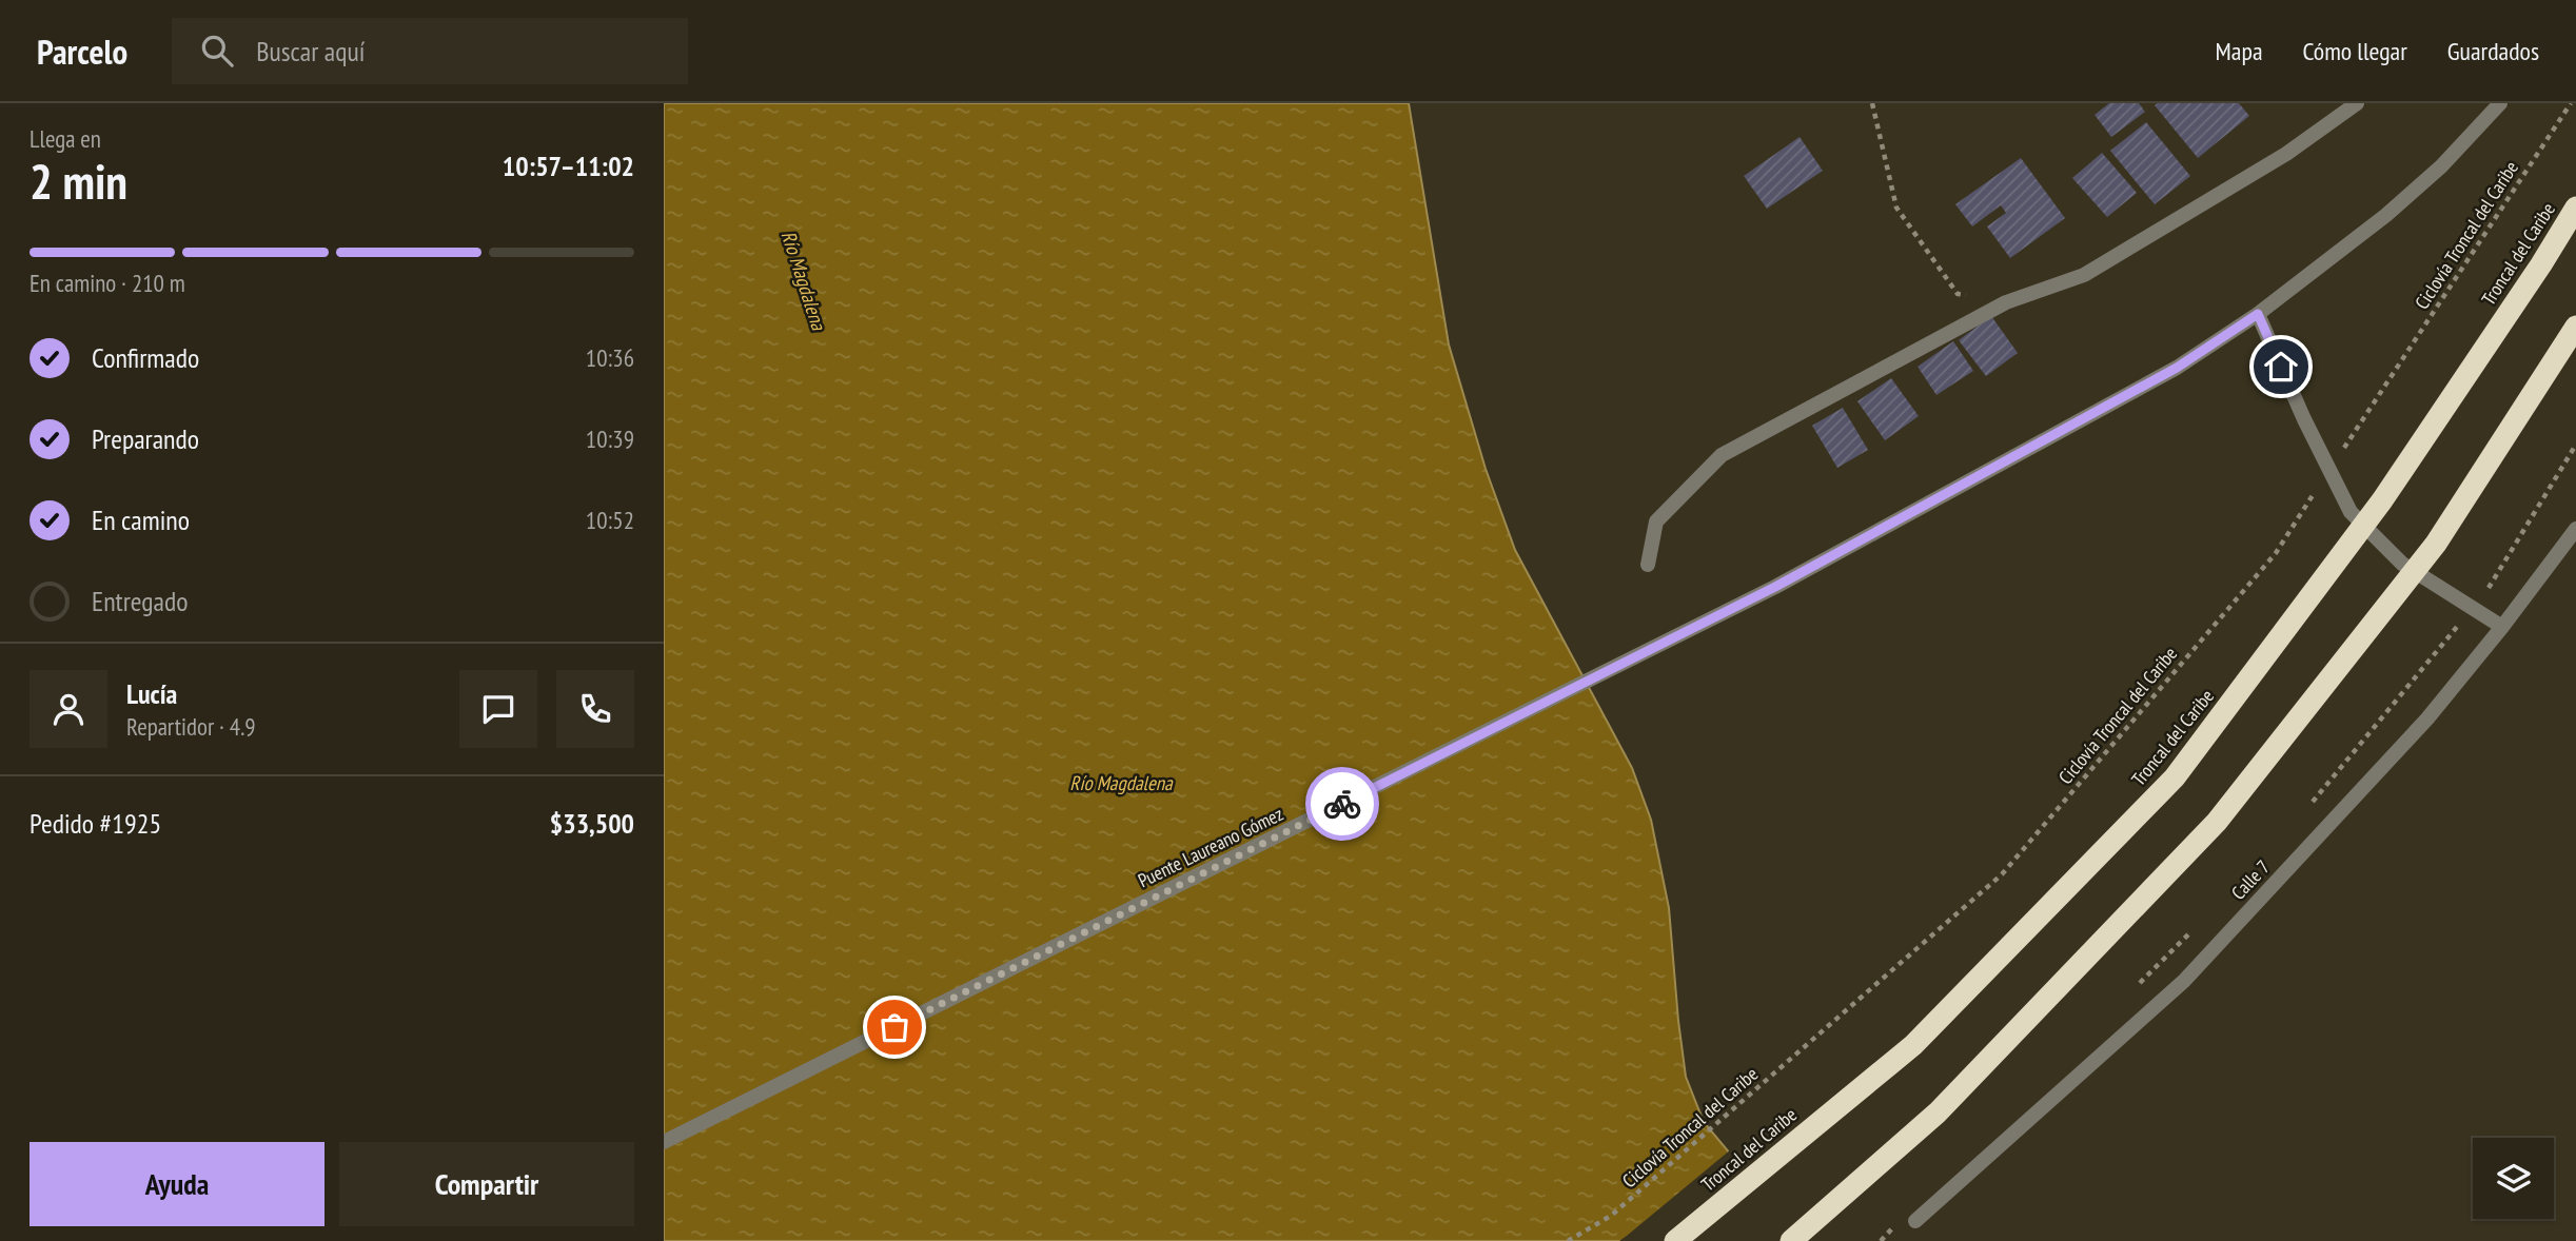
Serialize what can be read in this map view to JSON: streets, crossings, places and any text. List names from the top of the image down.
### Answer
{
  "streets": {
    "highway": ["Troncal del Caribe"],
    "street": ["Puente Laureano Gómez", "Calle 7"],
    "path": ["Ciclovía Troncal del Caribe"]
  },
  "water": ["Río Magdalena"],
  "page": {
    "header": "Parcelo",
    "search": "Buscar aquí",
    "nav": ["Mapa", "Cómo llegar", "Guardados"],
    "heading": ["2 min", "Llega en", "10:57–11:02"],
    "panel": [
      "Lucía",
      "Repartidor · 4.9",
      "Pedido #1925",
      "$33,500"
    ],
    "bar": "En camino · 210 m",
    "list": [
      ["Confirmado", "10:36"],
      ["Preparando", "10:39"],
      ["En camino", "10:52"],
      "Entregado"
    ],
    "buttons": ["Ayuda", "Compartir"]
  }
}
